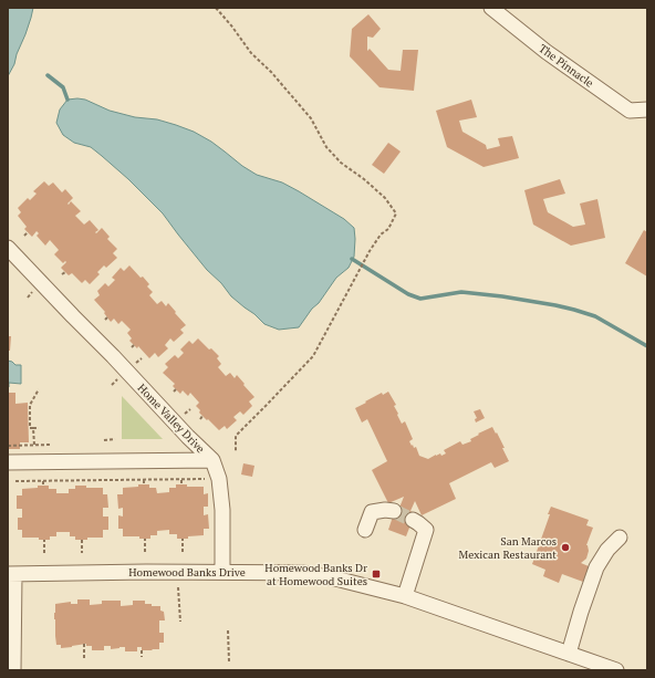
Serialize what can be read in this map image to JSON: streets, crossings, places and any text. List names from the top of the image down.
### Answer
{
  "streets": {
    "street": ["The Pinnacle", "Home Valley Drive", "Homewood Banks Drive"]
  },
  "places": {
    "other": ["San Marcos Mexican Restaurant"],
    "transit": ["Homewood Banks Dr at Homewood Suites"]
  }
}
